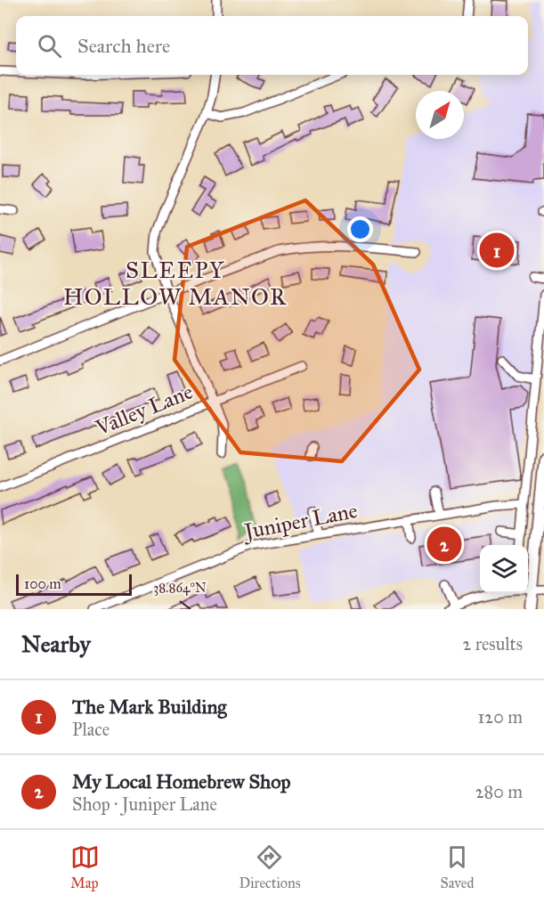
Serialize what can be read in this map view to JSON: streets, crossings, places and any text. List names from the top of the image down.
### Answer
{
  "streets": {
    "street": ["Valley Lane", "Juniper Lane"]
  },
  "districts": ["SLEEPY HOLLOW MANOR"],
  "scale_bar": "100 m",
  "north": "top right",
  "page": {
    "search": "Search here",
    "pins": ["1", "2"],
    "scale": "100 m",
    "heading": ["Nearby", "2 results"],
    "list": [
      {
        "mark": "1",
        "name": "The Mark Building",
        "note": "Place",
        "value": "120 m"
      },
      {
        "mark": "2",
        "name": "My Local Homebrew Shop",
        "note": "Shop · Juniper Lane",
        "value": "280 m"
      }
    ],
    "nav": ["Map", "Directions", "Saved"]
  },
  "coordinates": ["38.864°N"]
}
